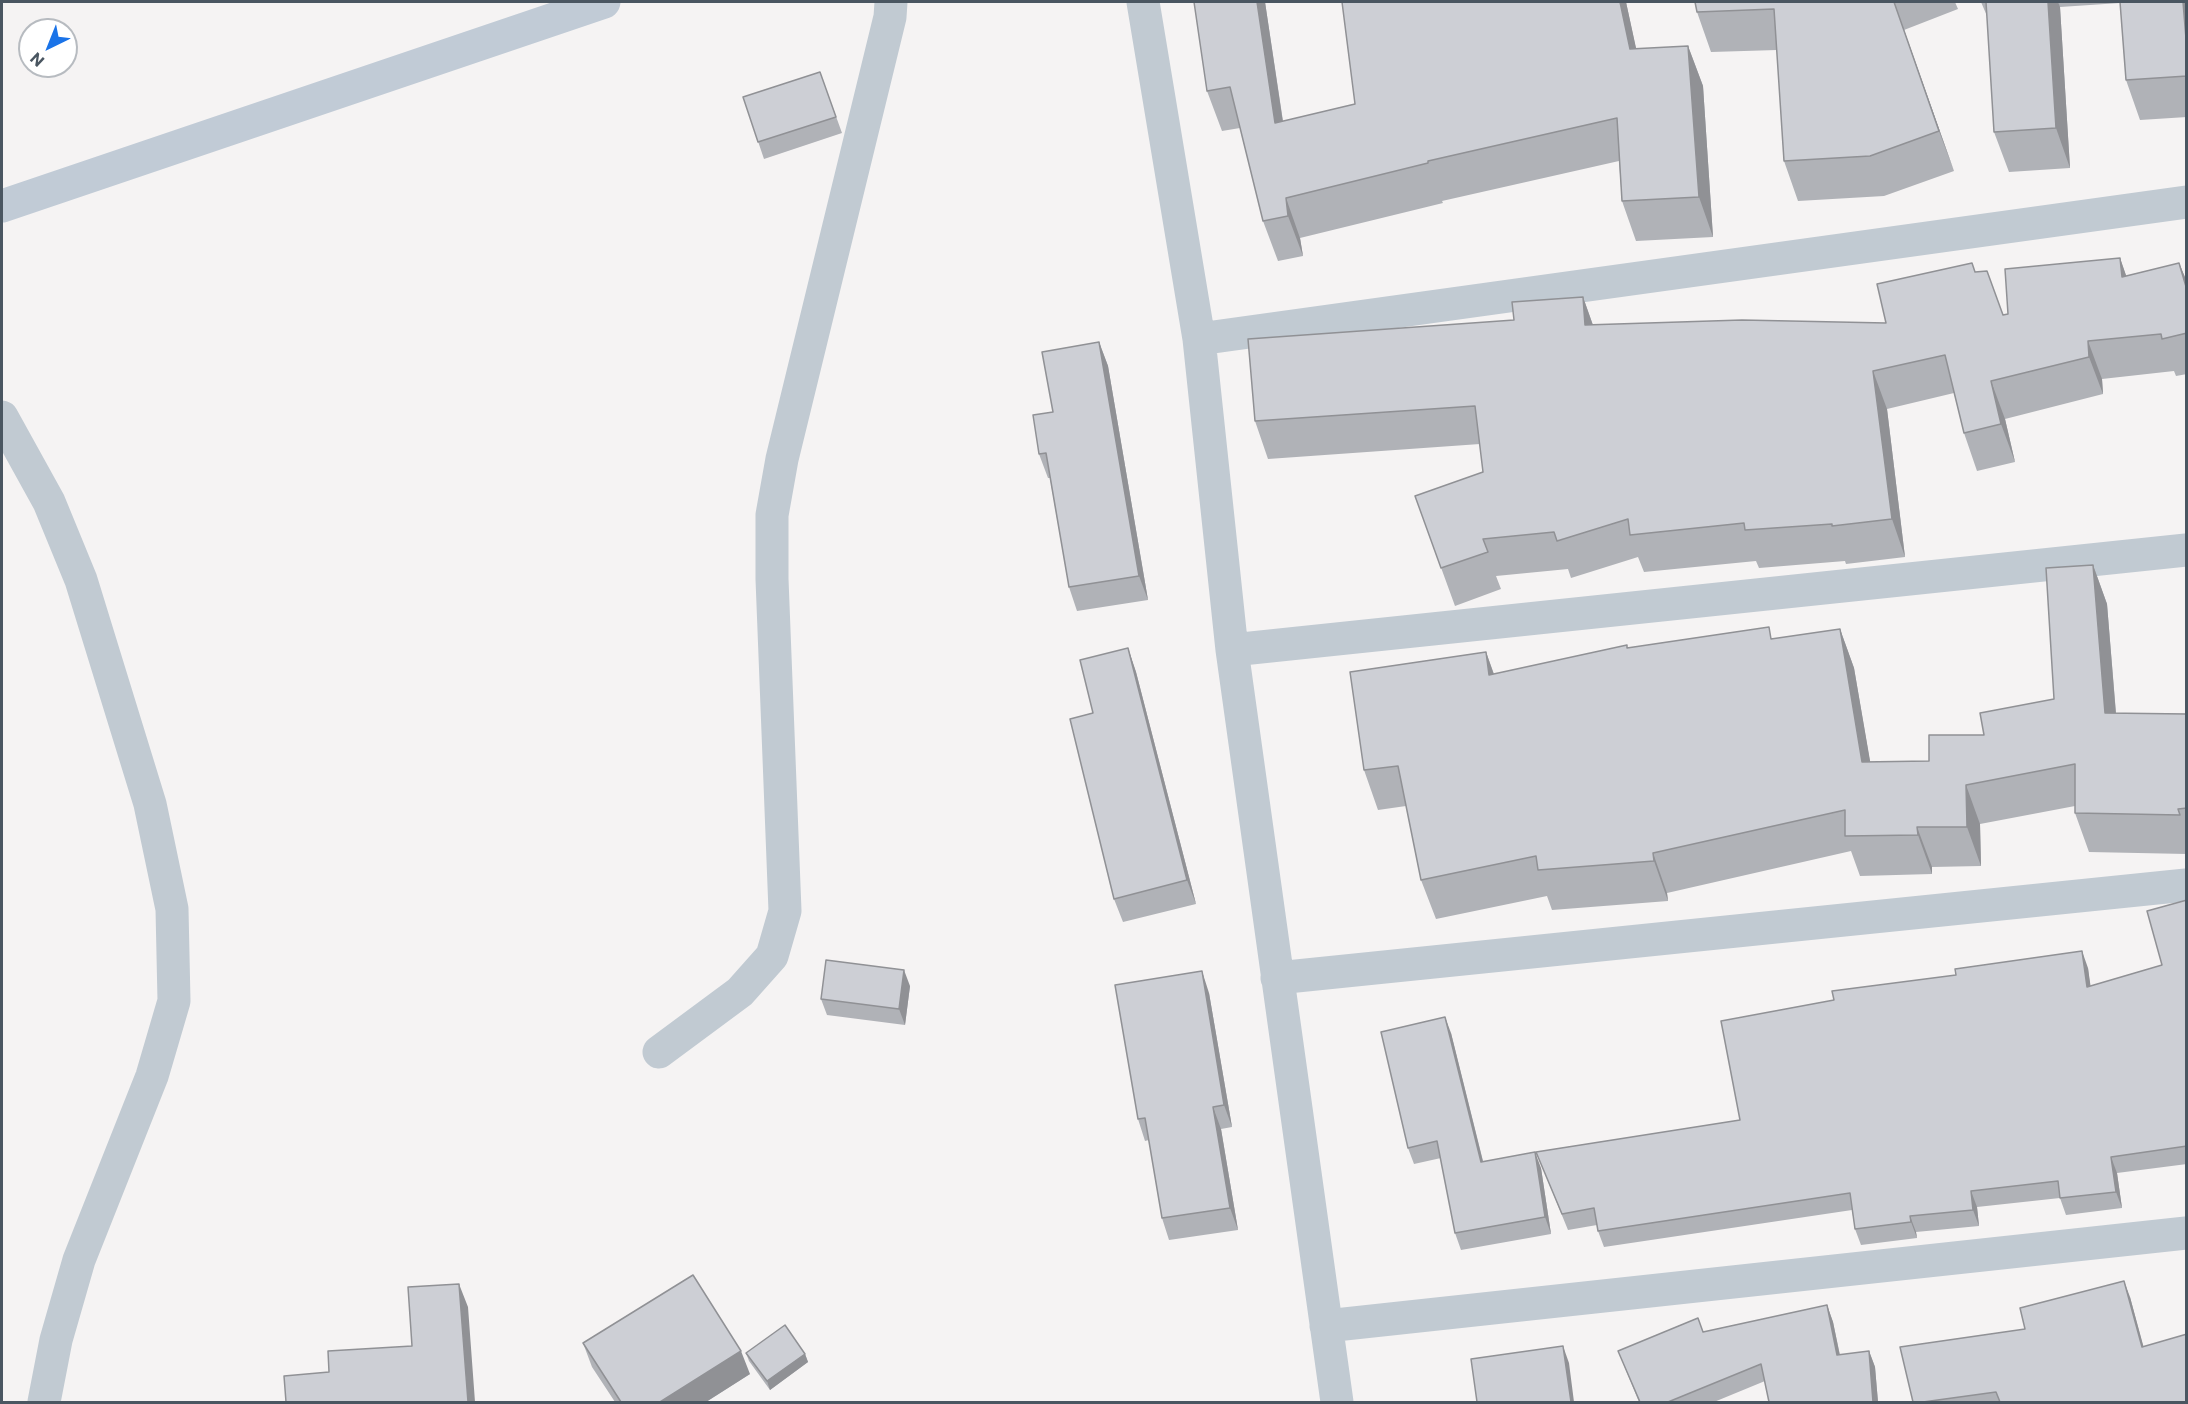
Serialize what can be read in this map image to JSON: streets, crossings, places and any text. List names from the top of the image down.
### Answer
{
  "north": "bottom left"
}
